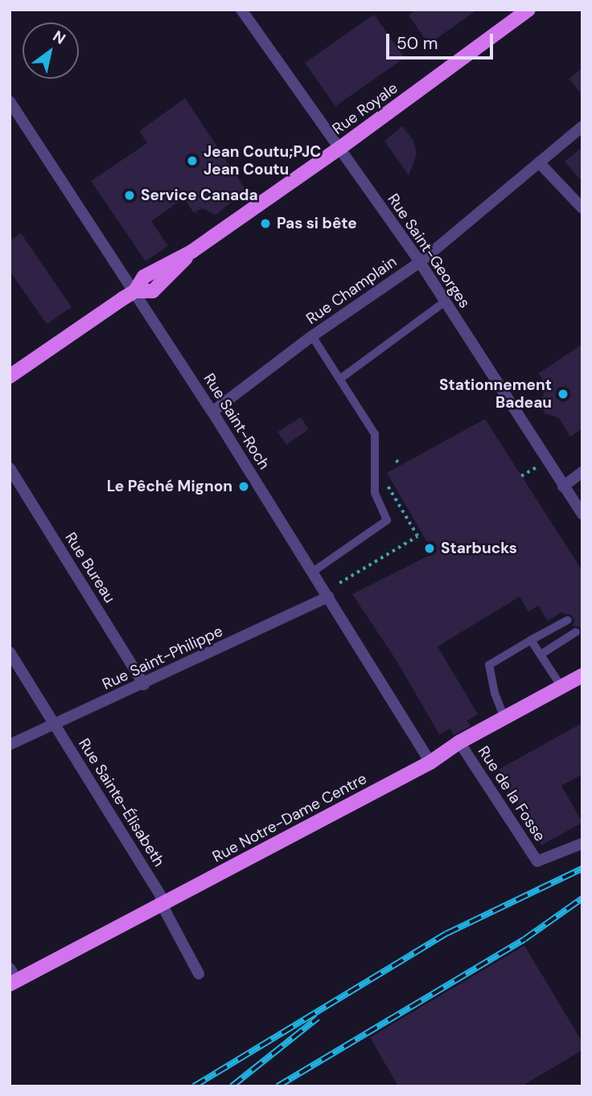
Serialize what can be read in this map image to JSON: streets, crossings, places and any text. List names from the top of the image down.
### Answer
{
  "streets": {
    "main road": ["Rue Royale", "Rue Notre-Dame Centre"],
    "street": [
      "Rue Saint-Georges",
      "Rue Champlain",
      "Rue Saint-Roch",
      "Rue Bureau",
      "Rue Saint-Philippe",
      "Rue de la Fosse",
      "Rue Sainte-Élisabeth"
    ]
  },
  "crossings": [
    ["Rue Royale", "Rue Saint-Georges"],
    ["Rue Royale", "Rue Saint-Roch"],
    ["Rue Saint-Georges", "Rue Champlain"],
    ["Rue Champlain", "Rue Saint-Roch"],
    ["Rue Saint-Roch", "Rue Saint-Philippe"],
    ["Rue Saint-Roch", "Rue Notre-Dame Centre"],
    ["Rue Bureau", "Rue Saint-Philippe"],
    ["Rue Saint-Philippe", "Rue Sainte-Élisabeth"],
    ["Rue de la Fosse", "Rue Notre-Dame Centre"],
    ["Rue Sainte-Élisabeth", "Rue Notre-Dame Centre"]
  ],
  "places": [
    "Jean Coutu;PJC Jean Coutu",
    "Service Canada",
    "Pas si bête",
    "Stationnement Badeau",
    "Le Pêché Mignon",
    "Starbucks"
  ],
  "scale_bar": "50 m",
  "north": "top right"
}
